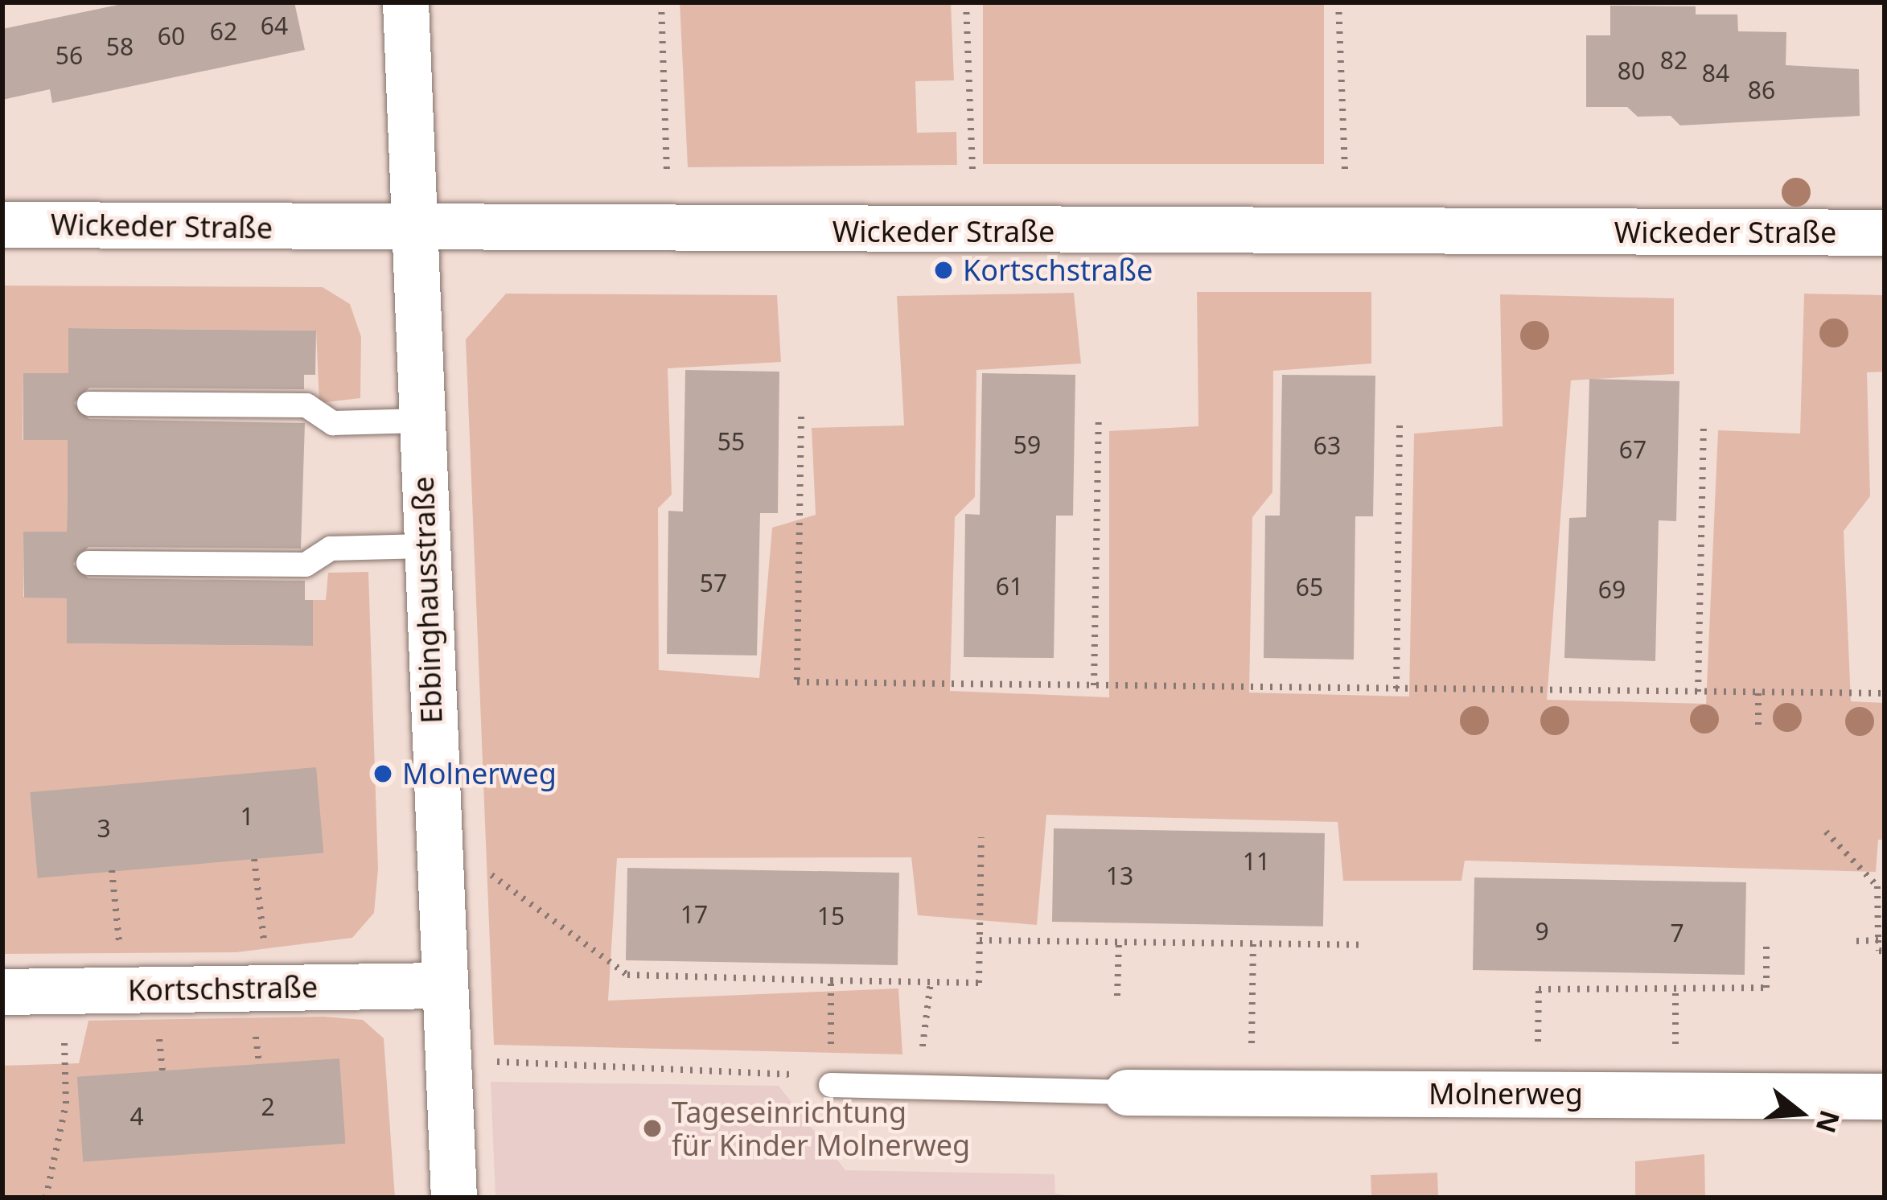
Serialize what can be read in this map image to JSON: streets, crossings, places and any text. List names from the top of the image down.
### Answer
{
  "streets": {
    "street": [
      "Wickeder Straße",
      "Ebbinghausstraße",
      "Kortschstraße",
      "Molnerweg"
    ]
  },
  "crossings": [
    ["Wickeder Straße", "Ebbinghausstraße"],
    ["Ebbinghausstraße", "Kortschstraße"]
  ],
  "places": ["Kortschstraße", "Molnerweg", "Tageseinrichtung für Kinder Molnerweg"],
  "house_numbers": [
    "64",
    "62",
    "60",
    "58",
    "56",
    "82",
    "80",
    "84",
    "86",
    "55",
    "59",
    "63",
    "67",
    "57",
    "61",
    "65",
    "69",
    "1",
    "3",
    "11",
    "13",
    "17",
    "15",
    "9",
    "7",
    "2",
    "4"
  ],
  "north": "right"
}
